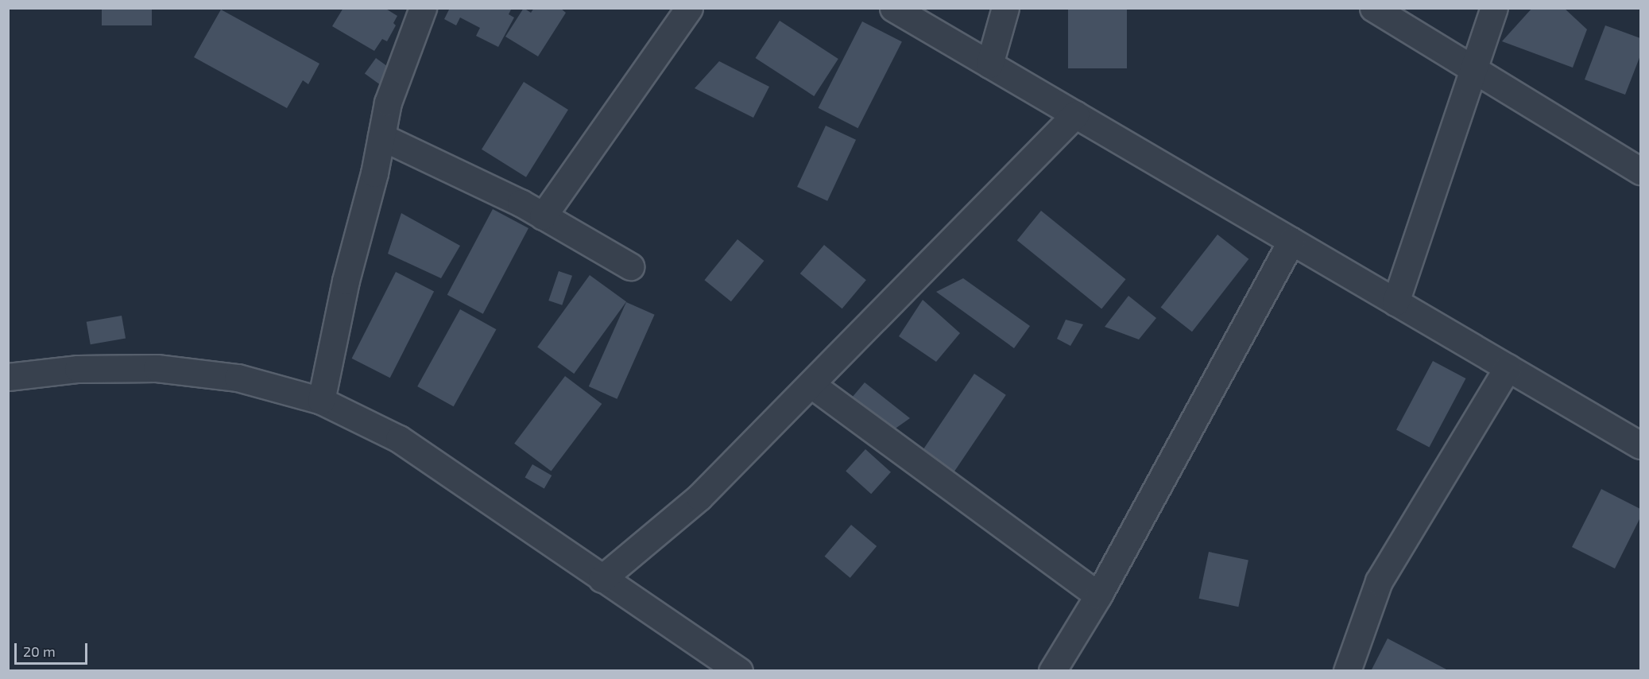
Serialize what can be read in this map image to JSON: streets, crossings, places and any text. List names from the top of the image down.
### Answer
{
  "scale_bar": "20 m"
}
